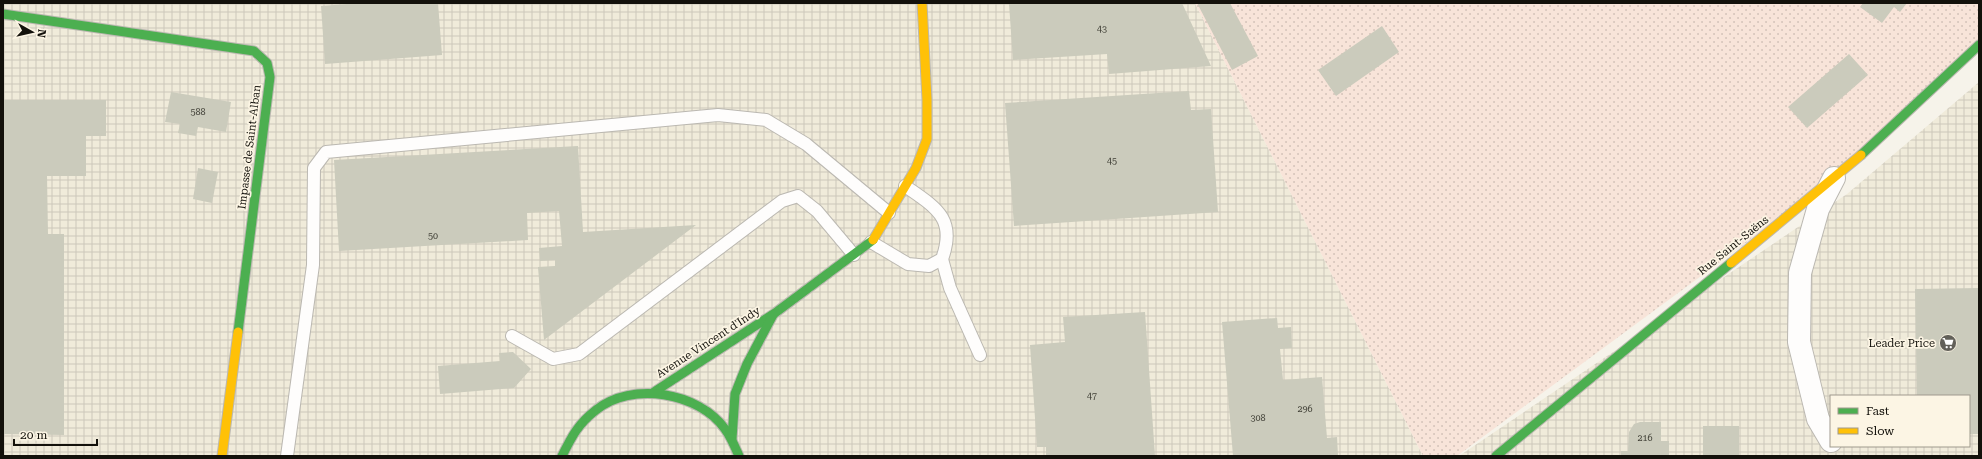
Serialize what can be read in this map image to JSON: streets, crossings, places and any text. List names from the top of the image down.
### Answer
{
  "streets": {
    "street": ["Impasse de Saint-Alban", "Rue Saint-Saëns", "Avenue Vincent d'Indy"]
  },
  "places": {
    "supermarket": ["Leader Price"]
  },
  "house_numbers": [
    "43",
    "588",
    "45",
    "50",
    "47",
    "296",
    "308",
    "216"
  ],
  "legend": ["Fast", "Slow"],
  "scale_bar": "20 m",
  "north": "right"
}
